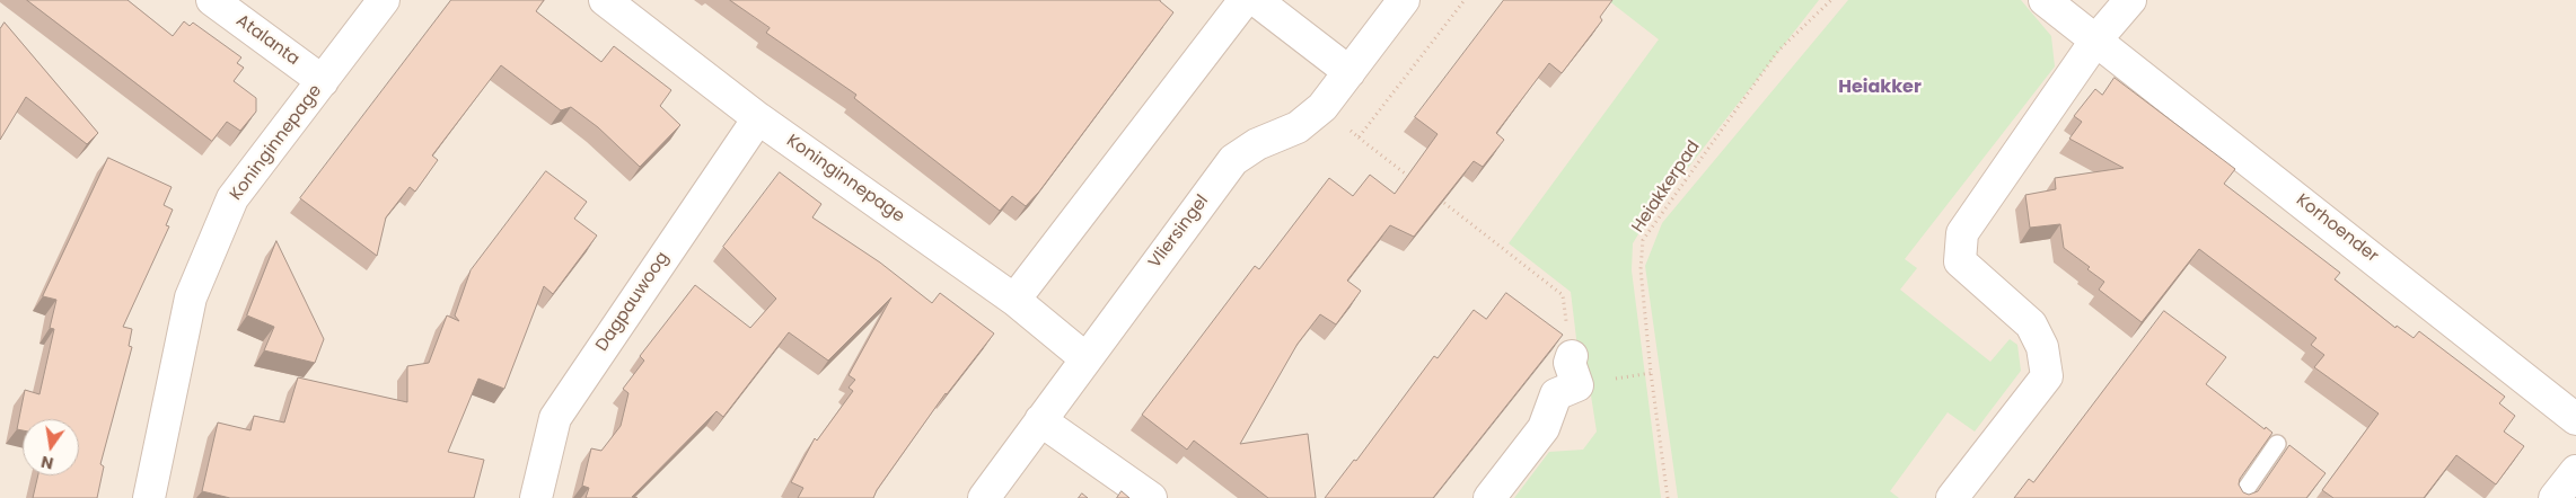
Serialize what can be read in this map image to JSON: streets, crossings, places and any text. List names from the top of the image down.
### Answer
{
  "streets": {
    "street": [
      "Atalanta",
      "Koninginnepage",
      "Korhoender",
      "Vliersingel",
      "Dagpauwoog"
    ],
    "path": ["Heiakkerpad"]
  },
  "crossings": [
    ["Atalanta", "Koninginnepage"],
    ["Koninginnepage", "Vliersingel"],
    ["Koninginnepage", "Dagpauwoog"]
  ],
  "districts": ["Heiakker"],
  "north": "bottom"
}
